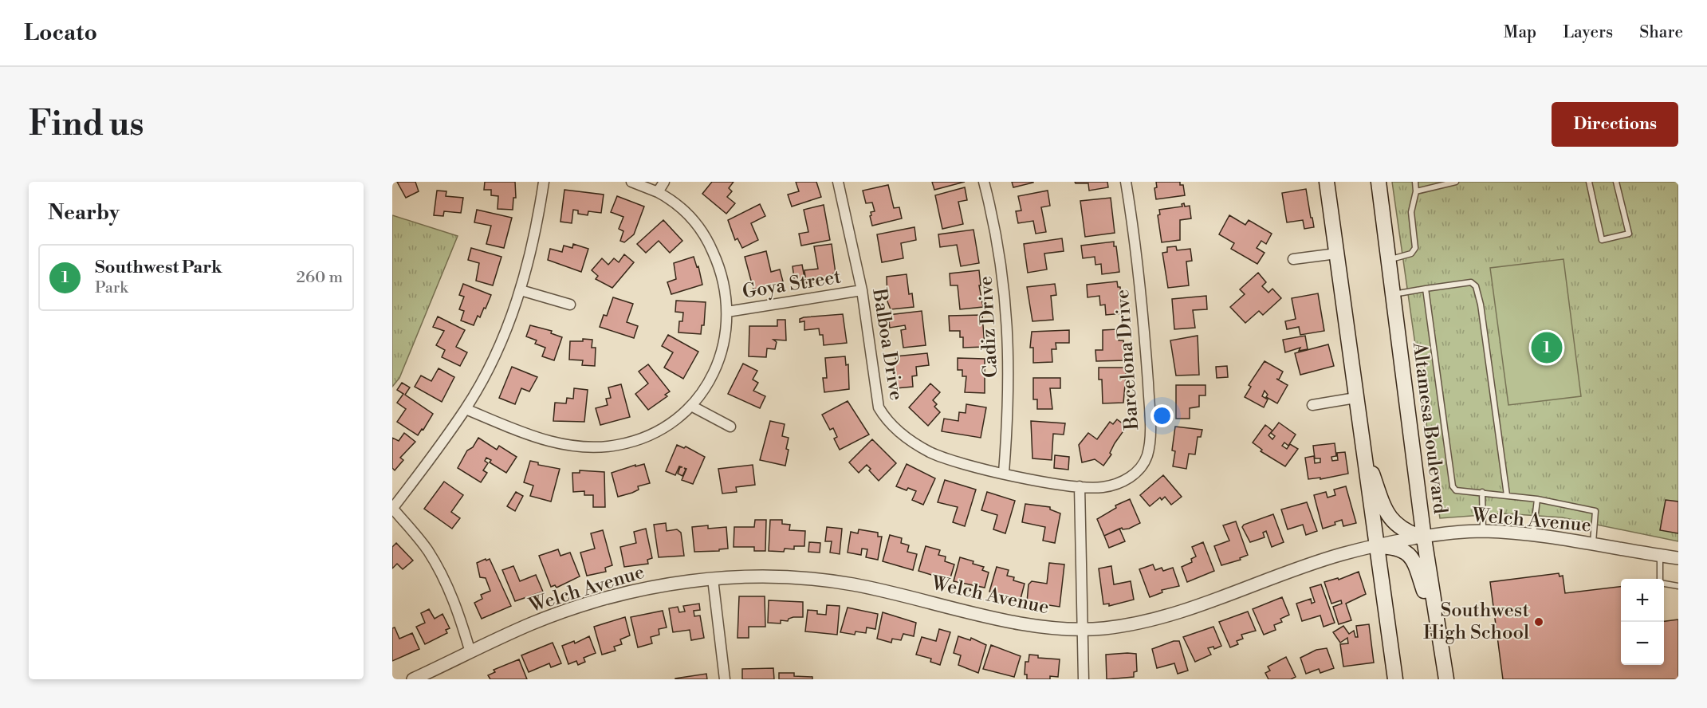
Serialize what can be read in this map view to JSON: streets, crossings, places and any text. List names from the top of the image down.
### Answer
{
  "streets": {
    "main road": ["Altamesa Boulevard"],
    "street": [
      "Goya Street",
      "Cadiz Drive",
      "Balboa Drive",
      "Barcelona Drive",
      "Welch Avenue"
    ]
  },
  "crossings": [
    ["Goya Street", "Balboa Drive"],
    ["Cadiz Drive", "Balboa Drive"],
    ["Balboa Drive", "Barcelona Drive"],
    ["Altamesa Boulevard", "Welch Avenue"]
  ],
  "places": ["Southwest High School"],
  "page": {
    "header": "Locato",
    "nav": ["Map", "Layers", "Share"],
    "buttons": "Directions",
    "title": "Find us",
    "heading": "Nearby",
    "list": [
      {
        "mark": "1",
        "name": "Southwest Park",
        "note": "Park",
        "value": "260 m"
      }
    ],
    "pins": "1",
    "map_buttons": ["+", "−"]
  }
}
